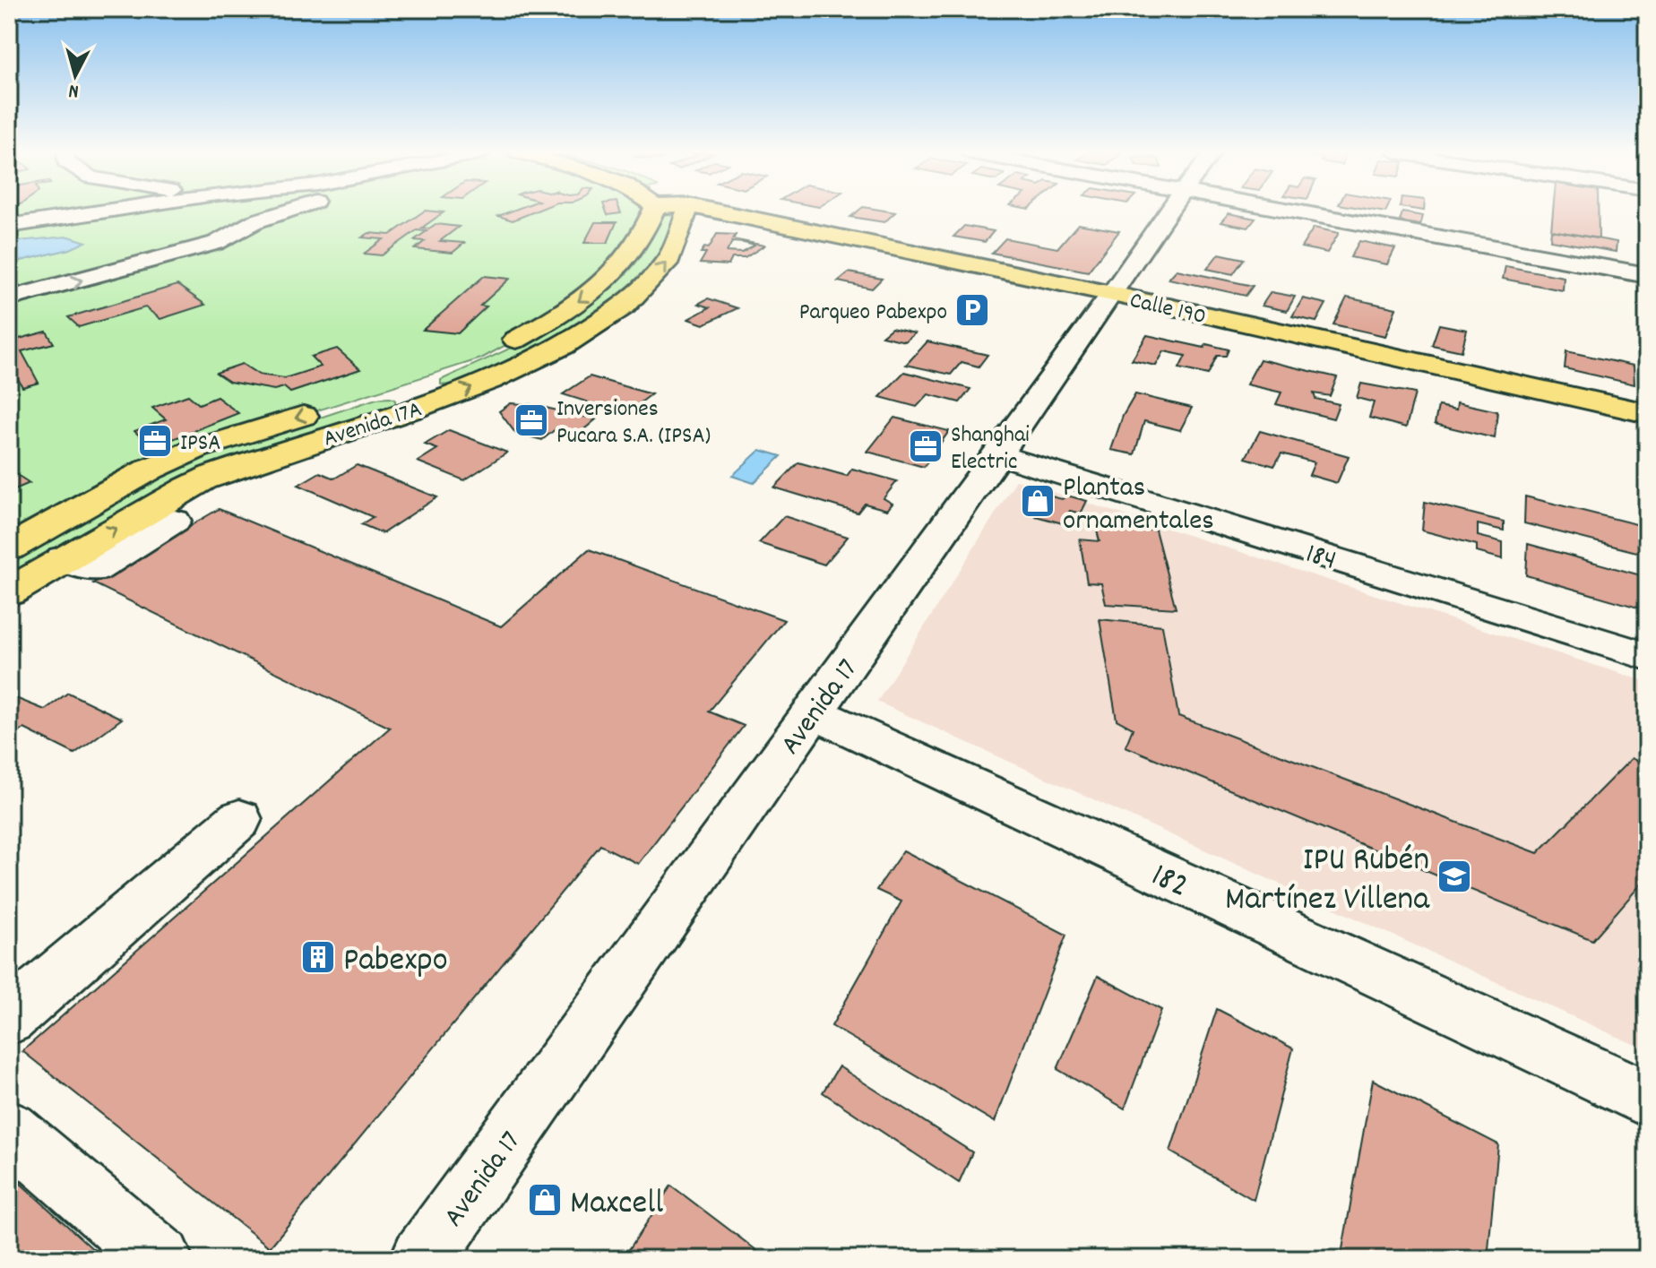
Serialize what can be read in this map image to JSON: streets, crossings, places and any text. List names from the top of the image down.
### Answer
{
  "streets": {
    "main road": ["Calle 190", "Avenida 17A"],
    "street": ["184", "Avenida 17", "182"]
  },
  "crossings": [
    ["Calle 190", "Avenida 17"],
    ["184", "Avenida 17"],
    ["Avenida 17", "182"]
  ],
  "places": {
    "parking": ["Parqueo Pabexpo"],
    "office": ["Inversiones Pucara S.A. (IPSA)", "IPSA", "Shanghai Electric"],
    "shop": ["Plantas ornamentales", "Maxcell"],
    "school or university": ["IPU Rubén Martínez Villena"],
    "building": ["Pabexpo"]
  },
  "north": "bottom"
}
